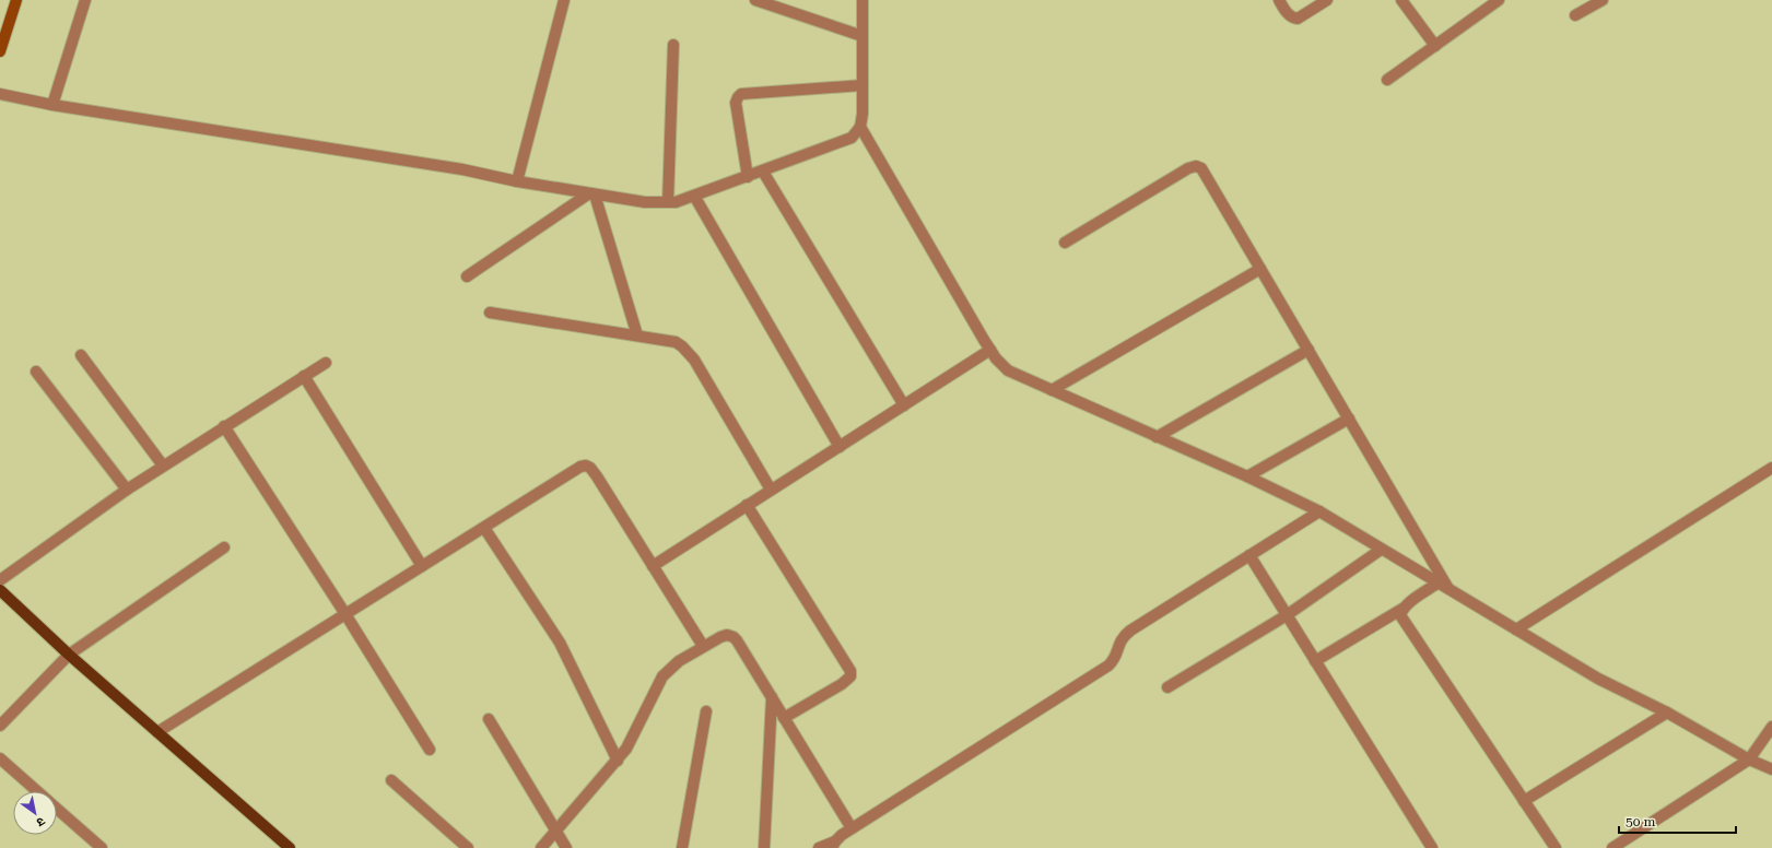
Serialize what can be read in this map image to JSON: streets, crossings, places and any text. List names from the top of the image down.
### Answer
{
  "scale_bar": "50 m",
  "north": "bottom right"
}
